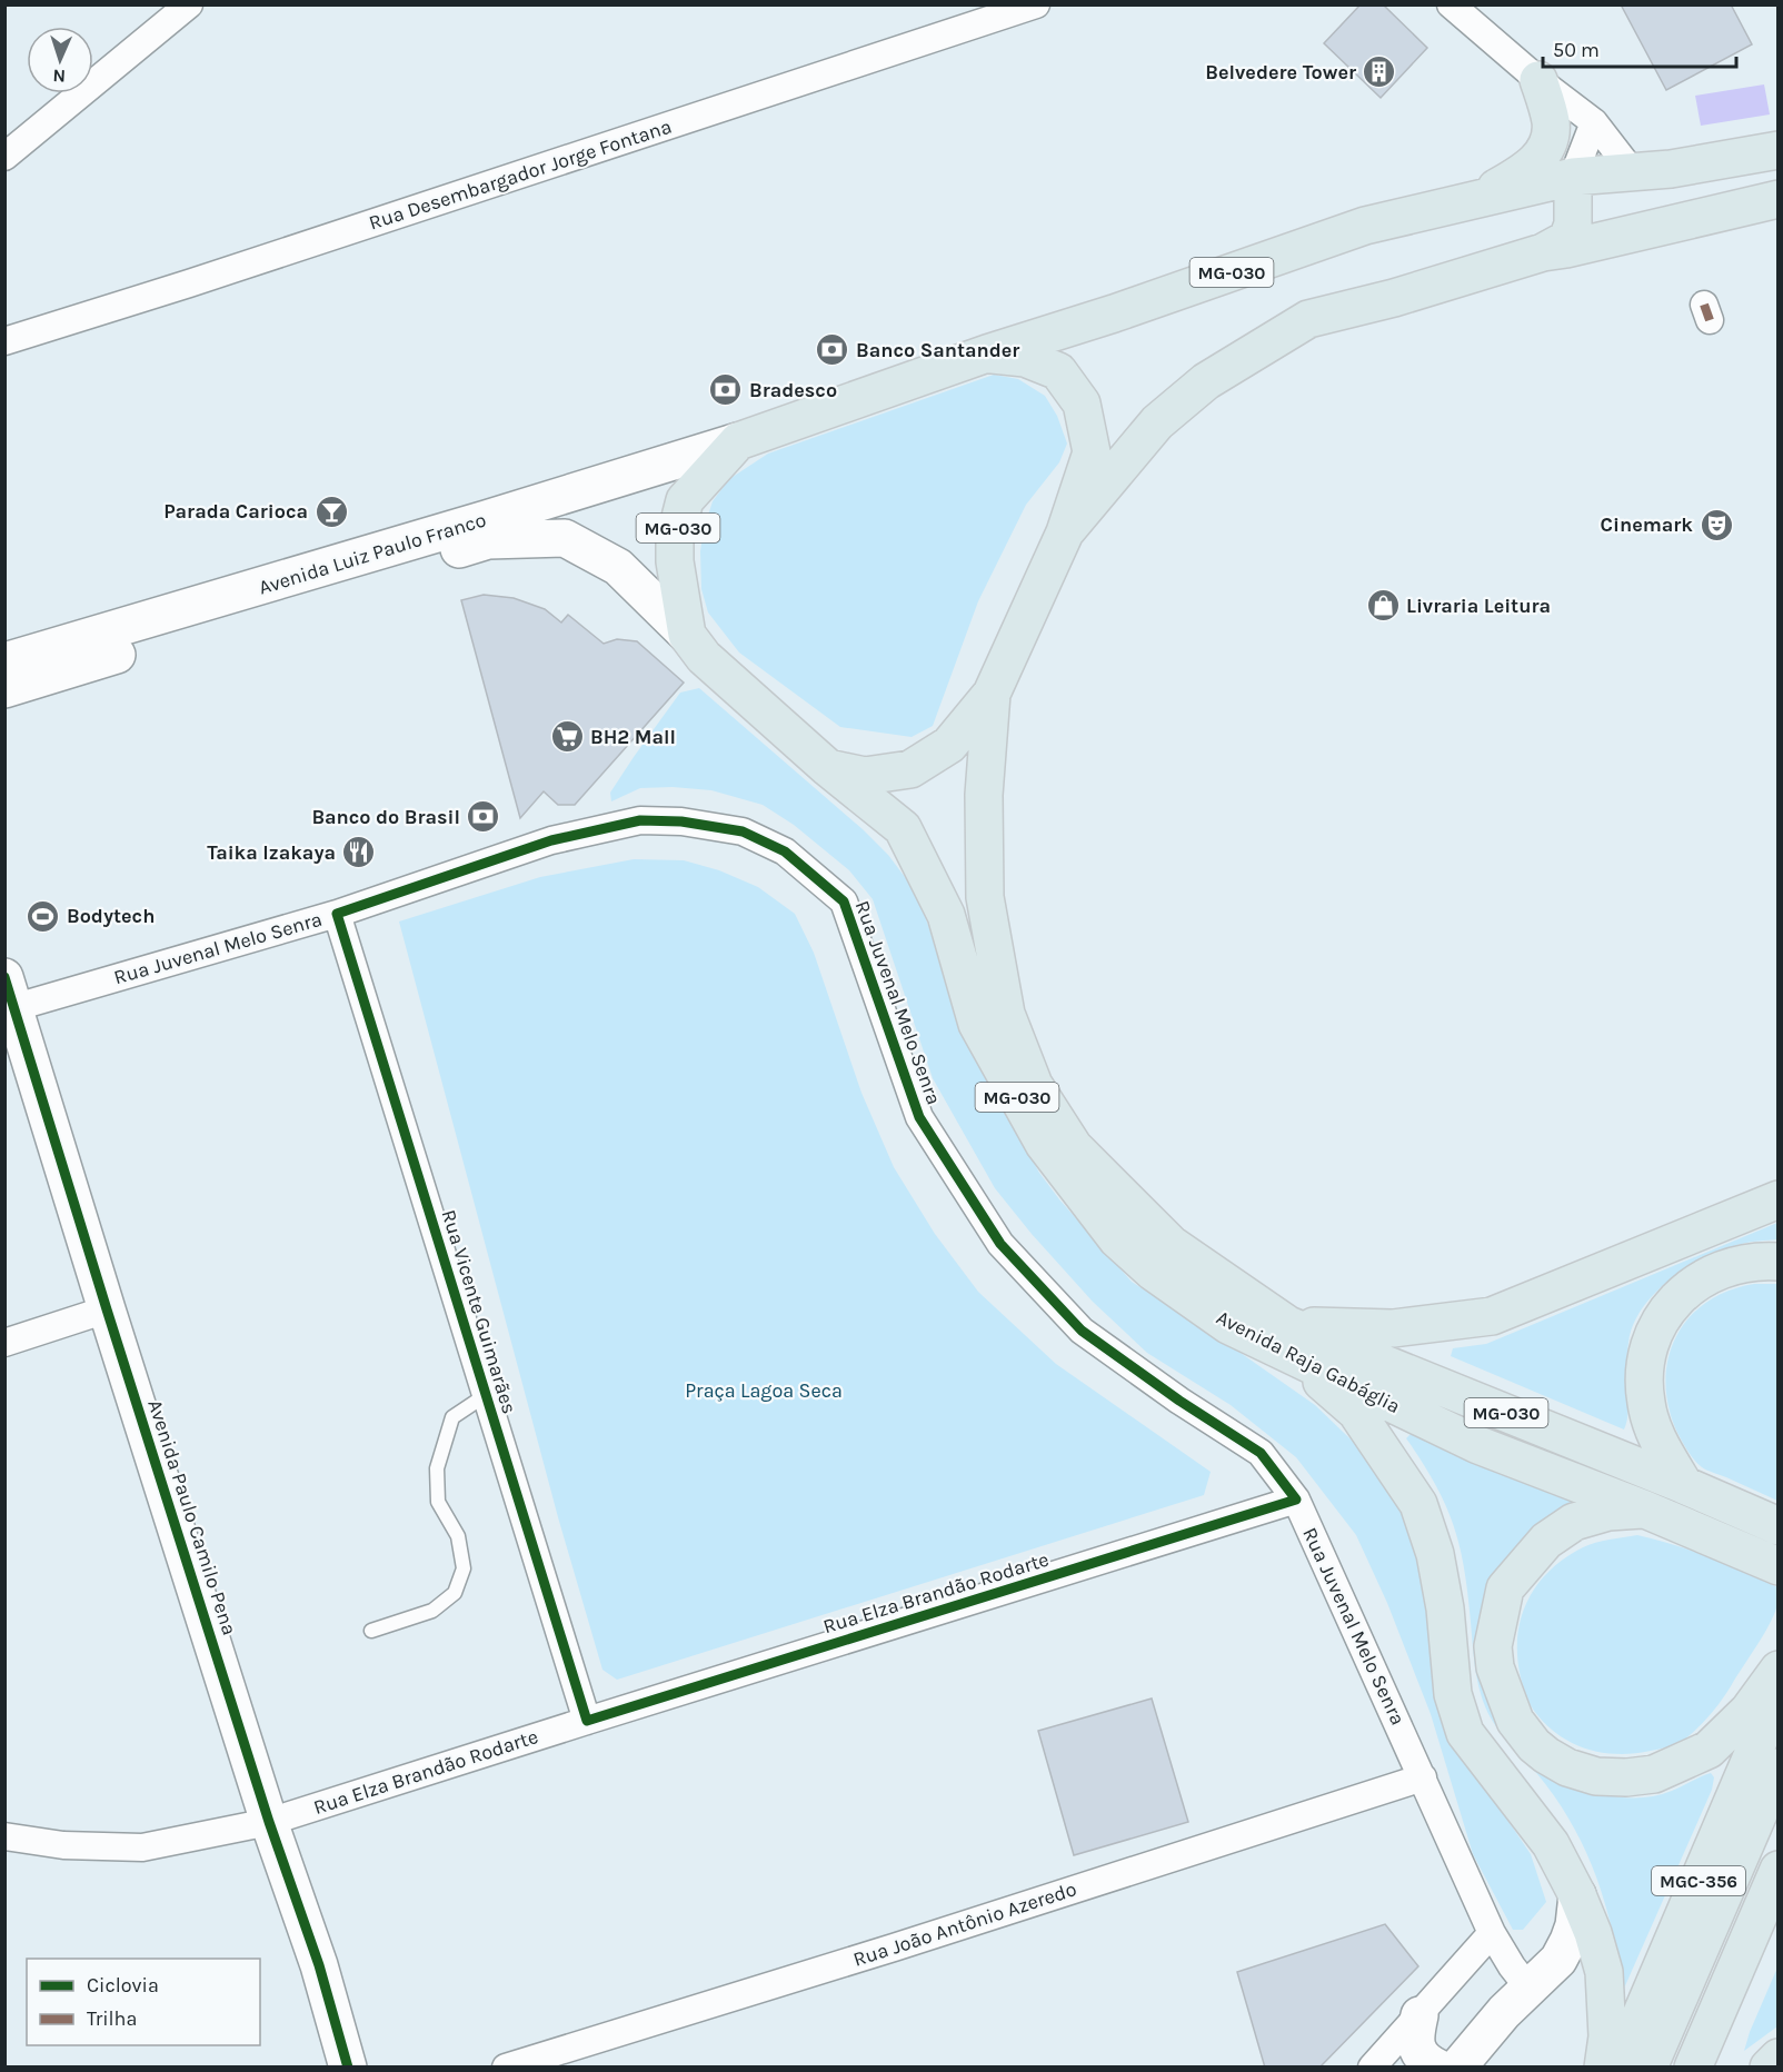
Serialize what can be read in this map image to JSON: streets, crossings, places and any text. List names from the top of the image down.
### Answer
{
  "streets": {
    "highway": ["MG-030", "Avenida Raja Gabáglia", "MGC-356"],
    "street": [
      "Rua Desembargador Jorge Fontana",
      "Avenida Luiz Paulo Franco",
      "Rua Juvenal Melo Senra",
      "Rua Vicente Guimarães",
      "Avenida Paulo Camilo Pena",
      "Rua Elza Brandão Rodarte",
      "Rua João Antônio Azeredo"
    ]
  },
  "crossings": [
    ["MG-030", "Avenida Luiz Paulo Franco"],
    ["MG-030", "Avenida Raja Gabáglia"],
    ["Rua Juvenal Melo Senra", "Rua Vicente Guimarães"],
    ["Rua Juvenal Melo Senra", "Avenida Paulo Camilo Pena"],
    ["Rua Juvenal Melo Senra", "Rua Elza Brandão Rodarte"],
    ["Rua Juvenal Melo Senra", "Rua João Antônio Azeredo"],
    ["Rua Vicente Guimarães", "Rua Elza Brandão Rodarte"],
    ["Avenida Paulo Camilo Pena", "Rua Elza Brandão Rodarte"]
  ],
  "parks": ["Praça Lagoa Seca"],
  "places": {
    "building": ["Belvedere Tower"],
    "bank": ["Banco Santander", "Bradesco", "Banco do Brasil"],
    "bar": ["Parada Carioca"],
    "theatre": ["Cinemark"],
    "shop": ["Livraria Leitura"],
    "supermarket": ["BH2 Mall"],
    "restaurant": ["Taika Izakaya"],
    "sports": ["Bodytech"]
  },
  "legend": ["Ciclovia", "Trilha"],
  "scale_bar": "50 m",
  "north": "bottom"
}
